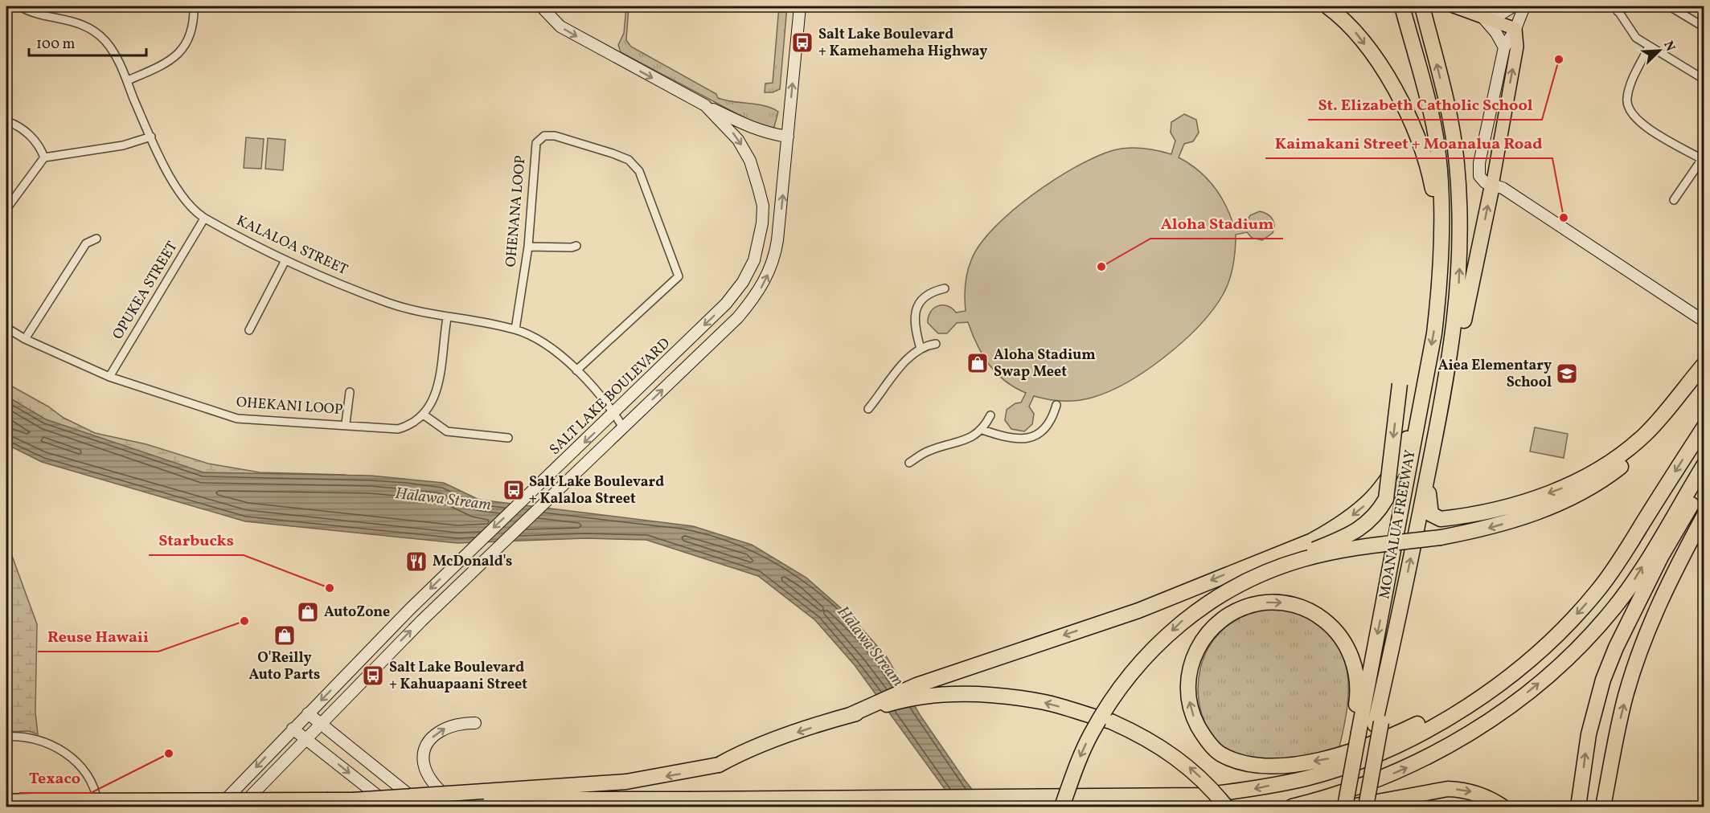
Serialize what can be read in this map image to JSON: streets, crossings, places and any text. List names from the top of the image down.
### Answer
{
  "streets": {
    "highway": ["MOANALUA FREEWAY"],
    "main road": ["SALT LAKE BOULEVARD"],
    "street": [
      "OHENANA LOOP",
      "KALALOA STREET",
      "OPUKEA STREET",
      "OHEKANI LOOP"
    ]
  },
  "crossings": [
    ["OHENANA LOOP", "KALALOA STREET"],
    ["KALALOA STREET", "OPUKEA STREET"],
    ["KALALOA STREET", "SALT LAKE BOULEVARD"],
    ["OPUKEA STREET", "OHEKANI LOOP"]
  ],
  "water": ["Hālawa Stream"],
  "places": {
    "bus stop": ["Salt Lake Boulevard + Kamehameha Highway", "Salt Lake Boulevard + Kalaloa Street", "Salt Lake Boulevard + Kahuapaani Street"],
    "other": [
      "St. Elizabeth Catholic School",
      "Kaimakani Street + Moanalua Road",
      "Aloha Stadium",
      "Starbucks",
      "Reuse Hawaii",
      "Texaco"
    ],
    "shop": ["Aloha Stadium Swap Meet", "AutoZone", "O'Reilly Auto Parts"],
    "school or university": ["Aiea Elementary School"],
    "restaurant": ["McDonald's"]
  },
  "scale_bar": "100 m",
  "north": "top right"
}
